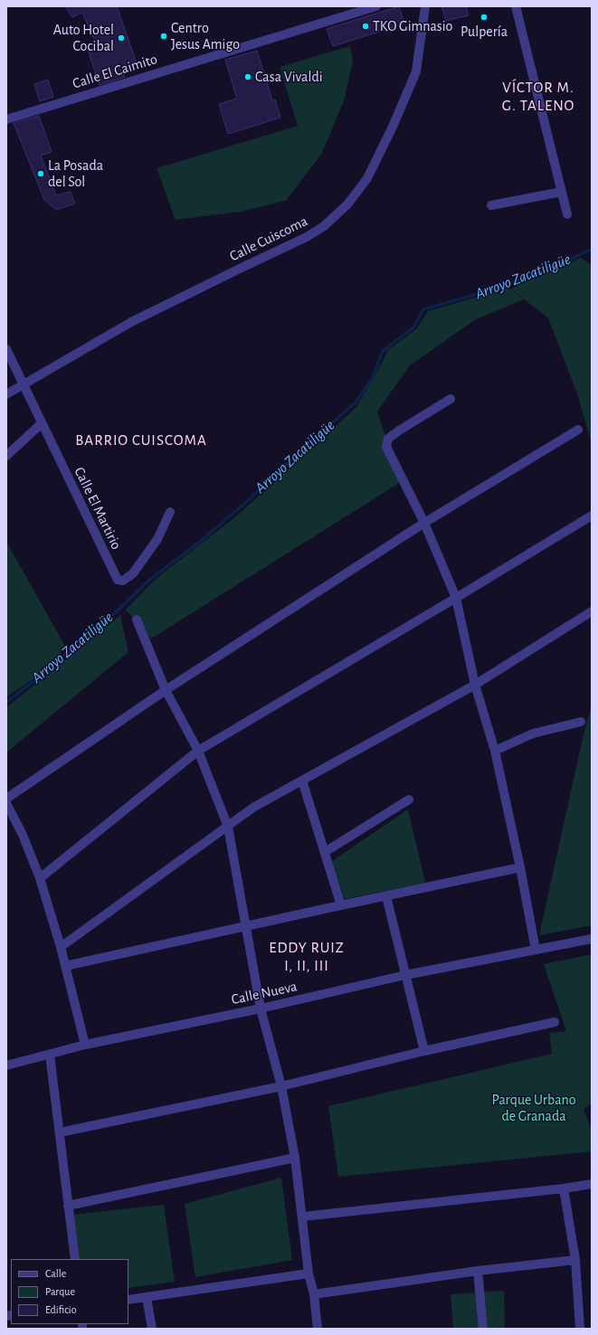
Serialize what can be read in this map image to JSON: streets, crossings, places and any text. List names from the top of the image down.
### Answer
{
  "streets": {
    "street": [
      "Calle El Caimito",
      "Calle Cuiscoma",
      "Calle El Martirio",
      "Calle Nueva"
    ]
  },
  "crossings": [
    ["Calle Cuiscoma", "Calle El Martirio"]
  ],
  "districts": ["VÍCTOR M. G. TALENO", "BARRIO CUISCOMA", "EDDY RUIZ I, II, III"],
  "water": ["Arroyo Zacatiligüe"],
  "parks": ["Parque Urbano de Granada"],
  "places": [
    "Pulpería",
    "TKO Gimnasio",
    "Centro Jesus Amigo",
    "Auto Hotel Cocibal",
    "Casa Vivaldi",
    "La Posada del Sol"
  ],
  "legend": ["Calle", "Parque", "Edificio"]
}
